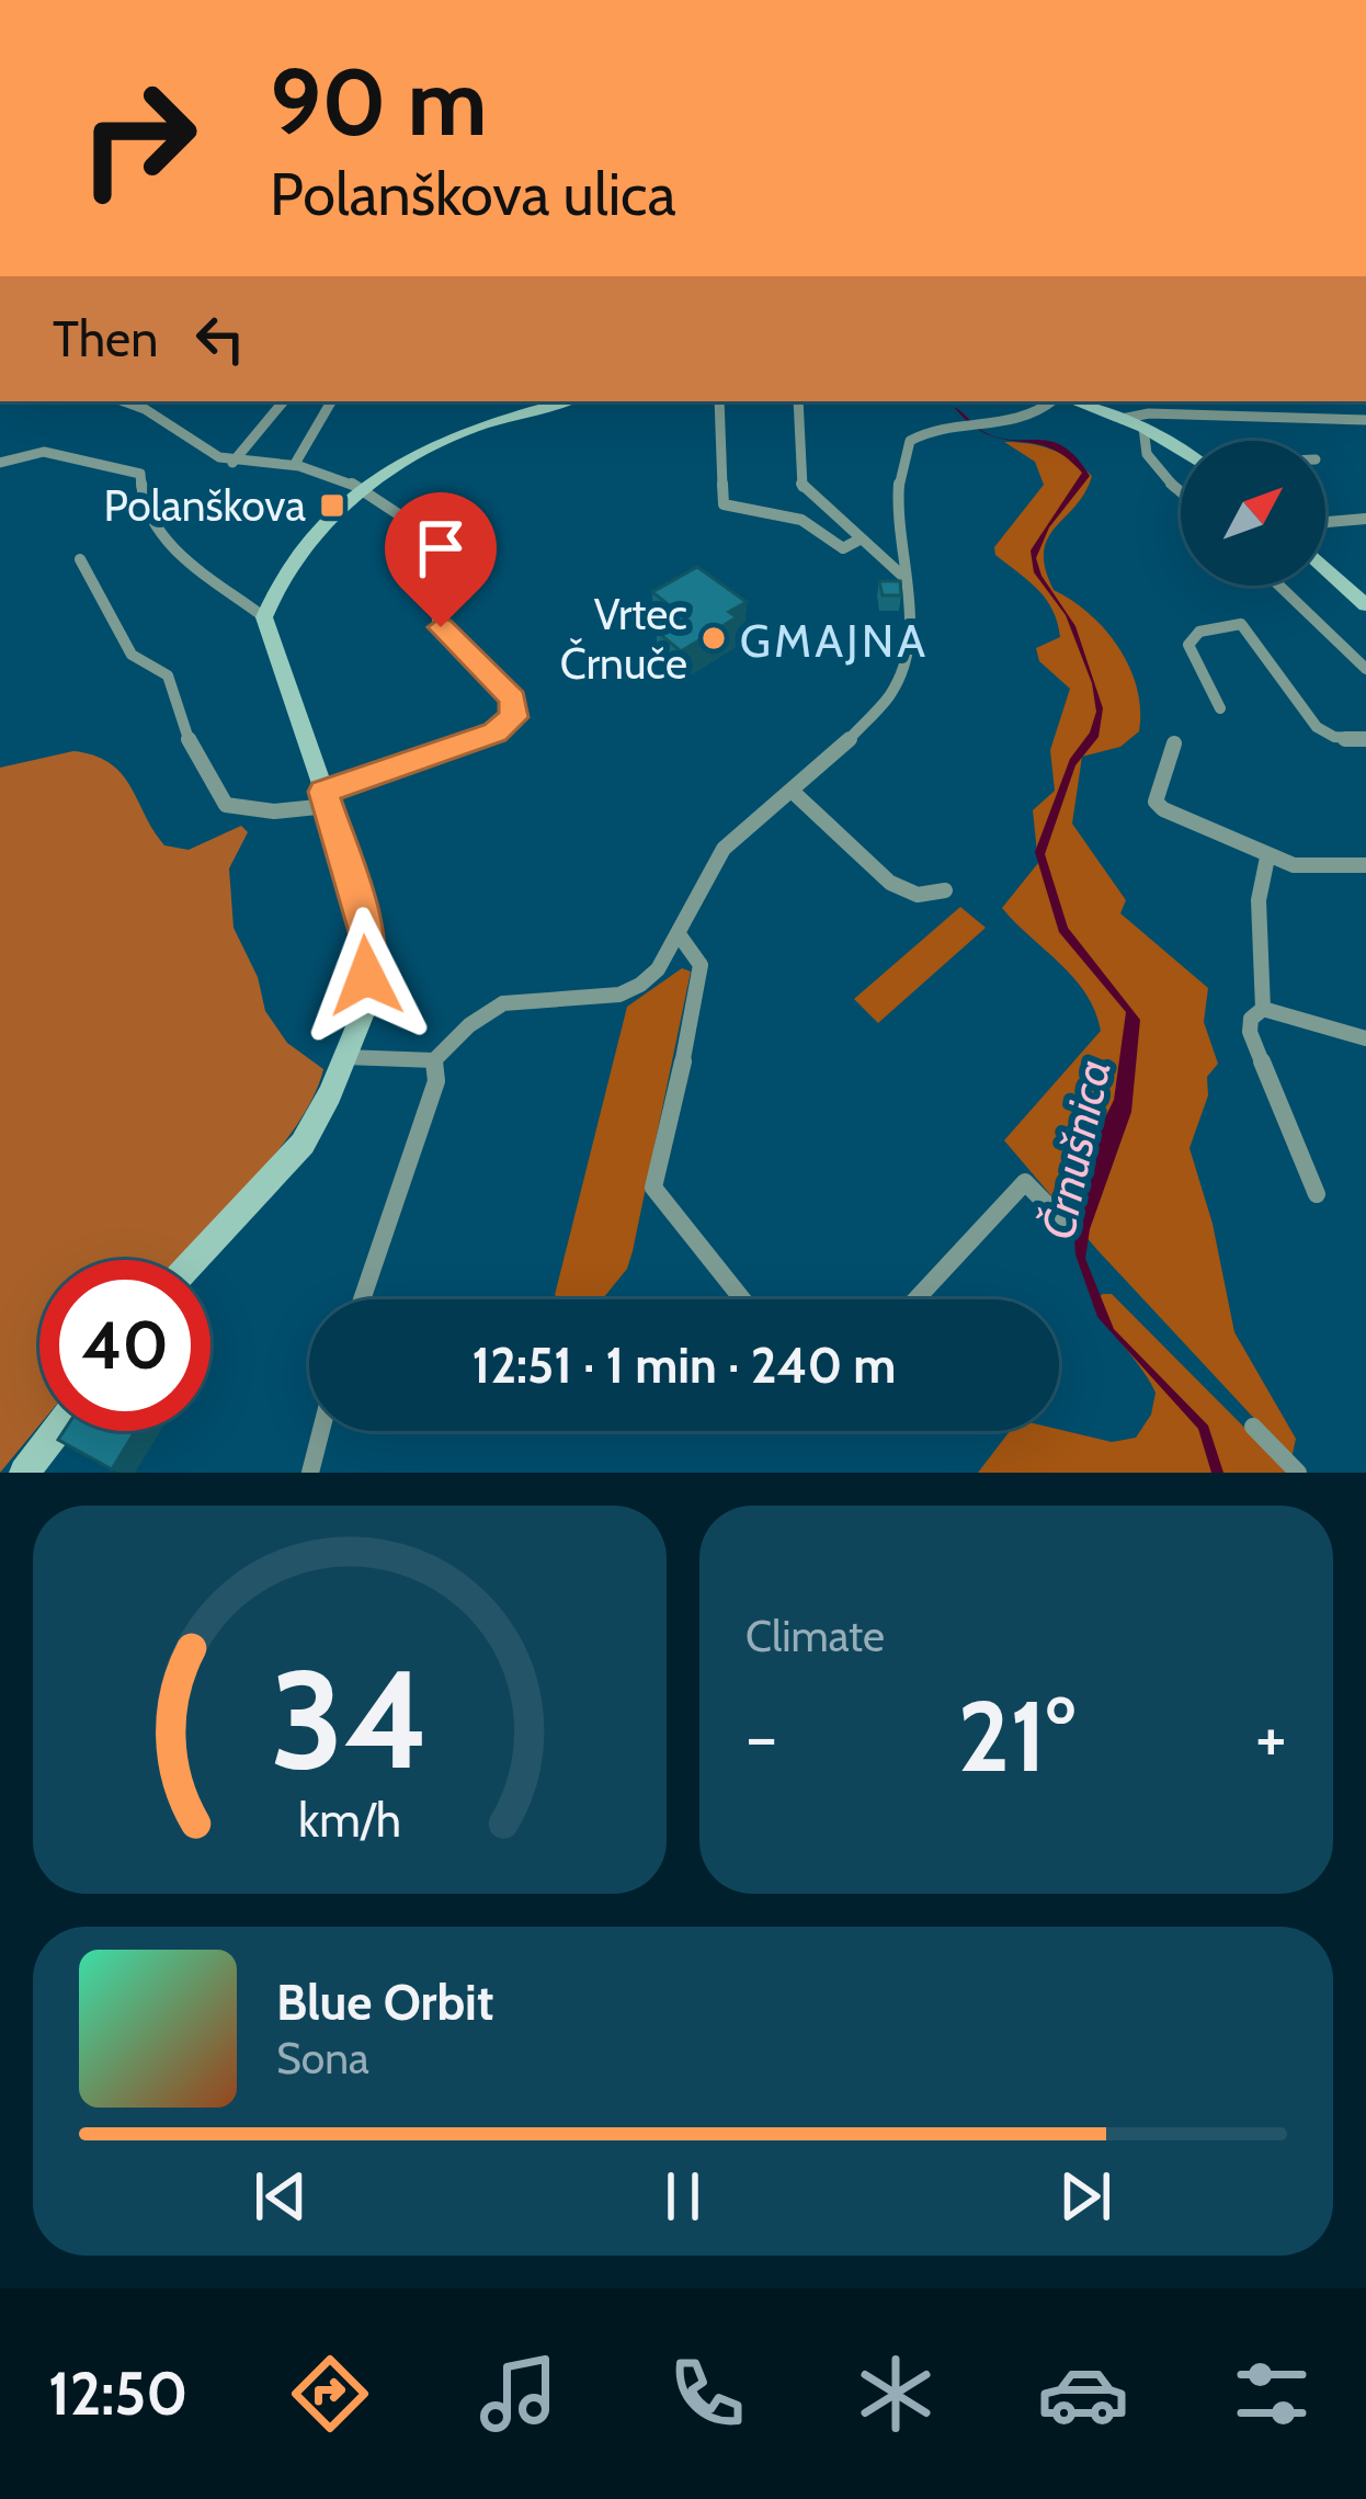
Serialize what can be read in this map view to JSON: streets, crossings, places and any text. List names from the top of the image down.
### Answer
{
  "districts": ["GMAJNA"],
  "water": ["Črnušnica"],
  "places": {
    "transit": ["Polanškova"],
    "other": ["Vrtec Črnuče"]
  },
  "north": "top right",
  "page": {
    "turn": ["90 m", "Polanškova ulica"],
    "then": "Then",
    "limit": "40",
    "trip": "12:51 · 1 min · 240 m",
    "tile": "Climate",
    "heat": ["−", "21°", "+"],
    "song": ["Blue Orbit", "Sona"],
    "tabs": "12:50",
    "gauge": ["34", "km/h"]
  }
}
